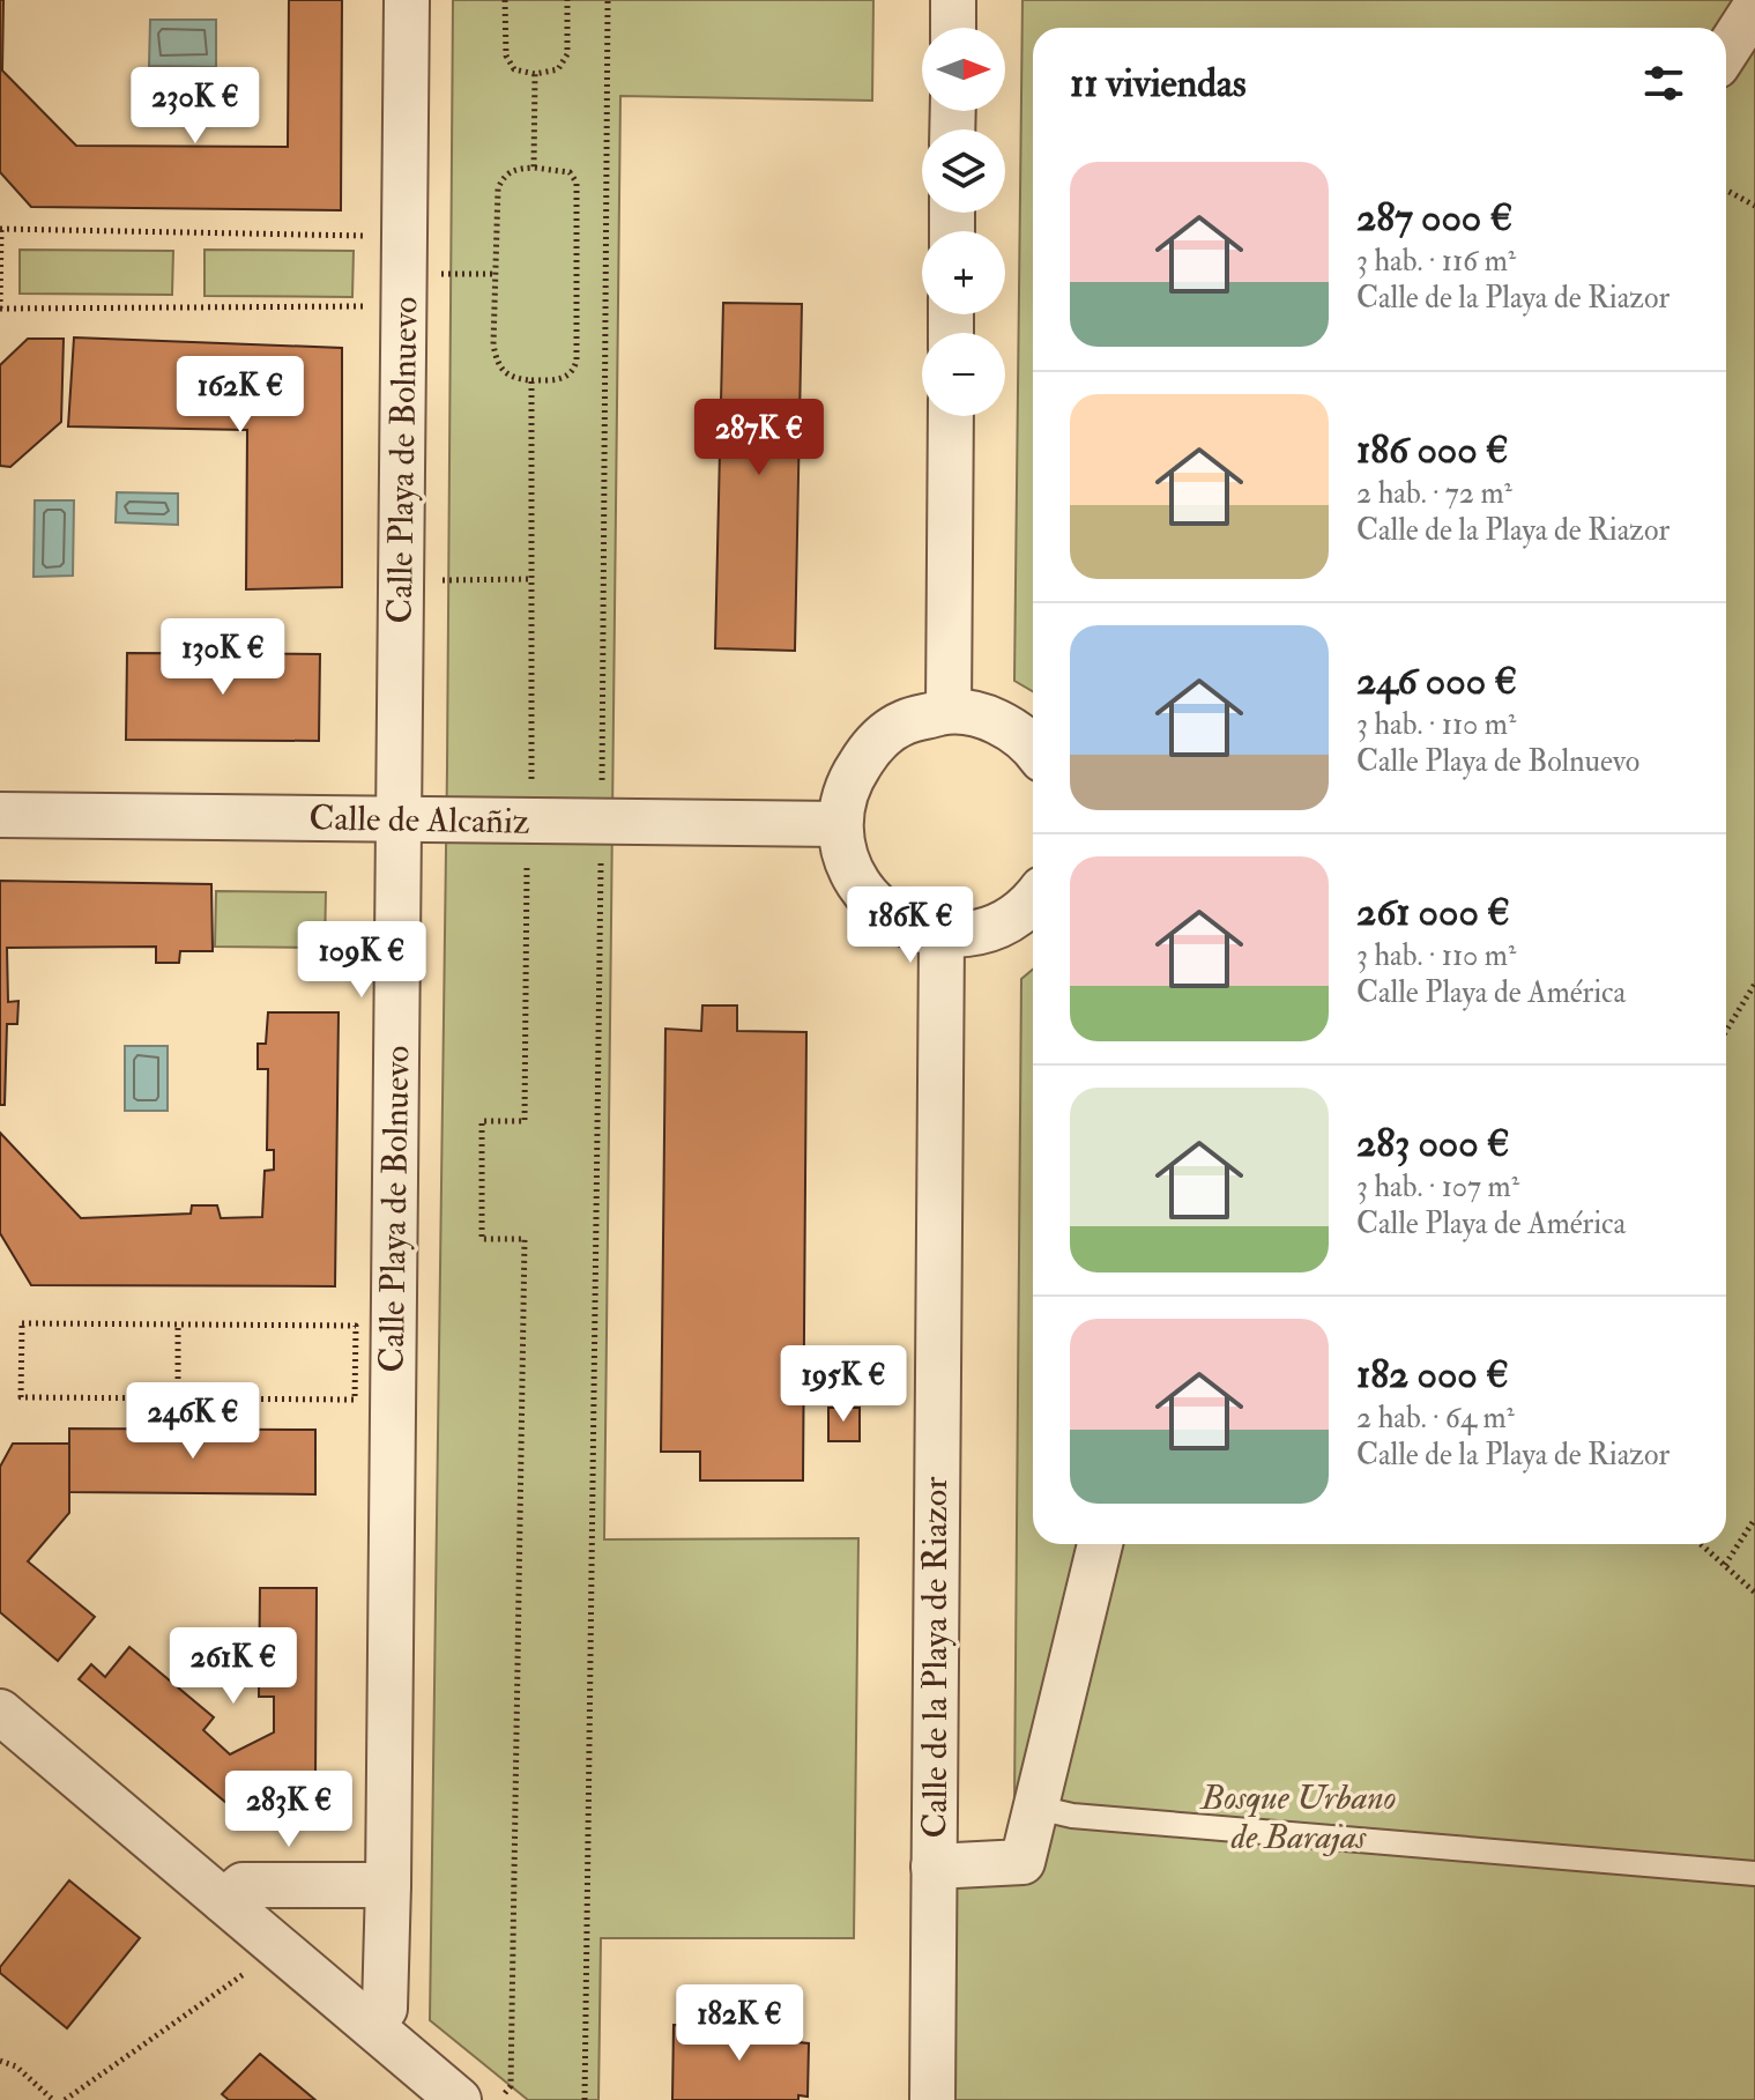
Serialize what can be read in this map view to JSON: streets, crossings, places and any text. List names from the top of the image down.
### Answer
{
  "streets": {
    "street": ["Calle Playa de Bolnuevo", "Calle de Alcañiz", "Calle de la Playa de Riazor"]
  },
  "crossings": [
    ["Calle Playa de Bolnuevo", "Calle de Alcañiz"]
  ],
  "parks": ["Bosque Urbano de Barajas"],
  "north": "right",
  "page": {
    "map_buttons": ["+", "−"],
    "heading": "11 viviendas",
    "price": [
      "230K €",
      "162K €",
      "287K €",
      "130K €",
      "186K €",
      "109K €",
      "195K €",
      "246K €",
      "261K €",
      "283K €",
      "182K €"
    ],
    "list": [
      {
        "name": "287 000 €",
        "note": "3 hab. · 116 m² · Calle de la Playa de Riazor"
      },
      {
        "name": "186 000 €",
        "note": "2 hab. · 72 m² · Calle de la Playa de Riazor"
      },
      {
        "name": "246 000 €",
        "note": "3 hab. · 110 m² · Calle Playa de Bolnuevo"
      },
      {
        "name": "261 000 €",
        "note": "3 hab. · 110 m² · Calle Playa de América"
      },
      {
        "name": "283 000 €",
        "note": "3 hab. · 107 m² · Calle Playa de América"
      },
      {
        "name": "182 000 €",
        "note": "2 hab. · 64 m² · Calle de la Playa de Riazor"
      }
    ]
  }
}
